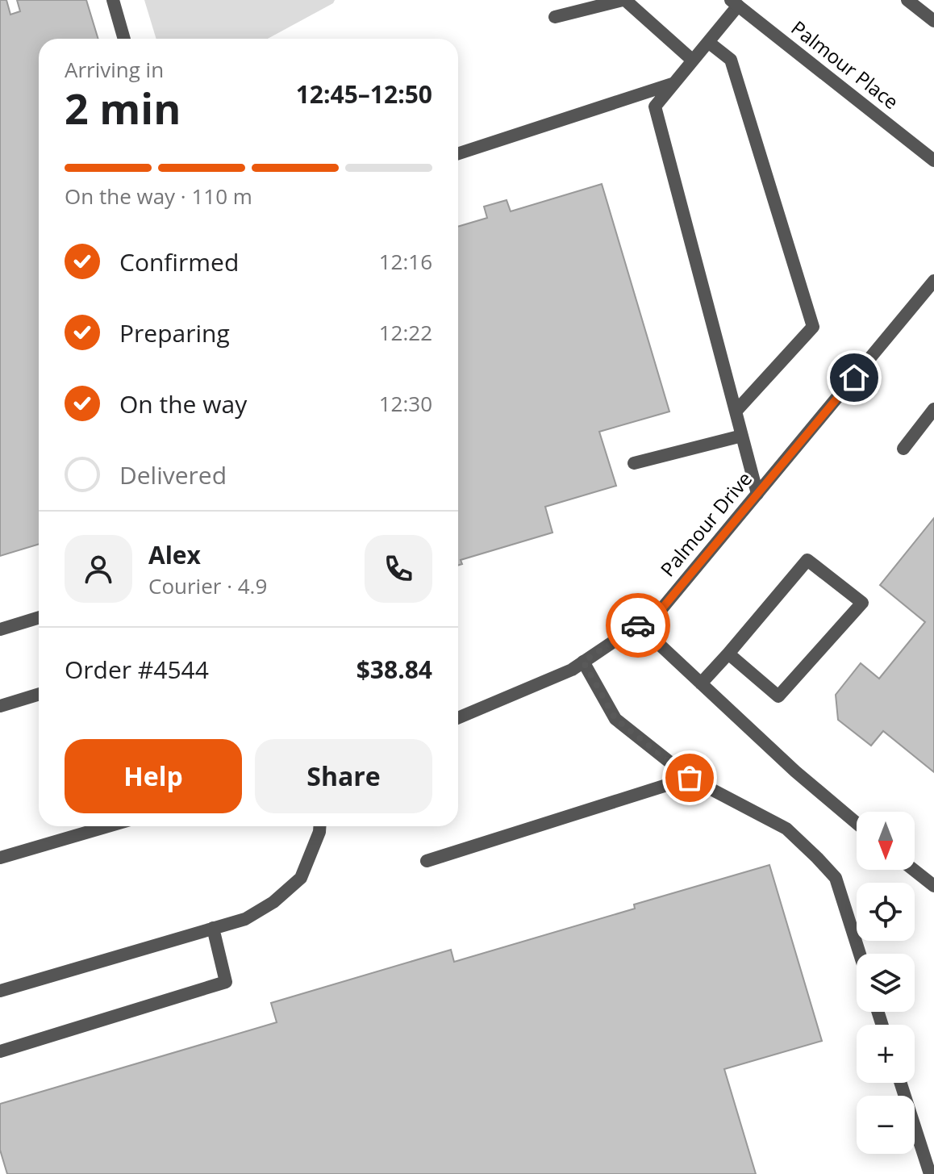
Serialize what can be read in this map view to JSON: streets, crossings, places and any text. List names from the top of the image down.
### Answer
{
  "streets": {
    "street": ["Palmour Place", "Palmour Drive"]
  },
  "north": "bottom",
  "page": {
    "heading": ["2 min", "Arriving in", "12:45–12:50"],
    "panel": [
      "Alex",
      "Courier · 4.9",
      "Order #4544",
      "$38.84"
    ],
    "bar": "On the way · 110 m",
    "list": [
      ["Confirmed", "12:16"],
      ["Preparing", "12:22"],
      ["On the way", "12:30"],
      "Delivered"
    ],
    "buttons": ["Help", "Share"],
    "map_buttons": ["+", "−"]
  }
}
